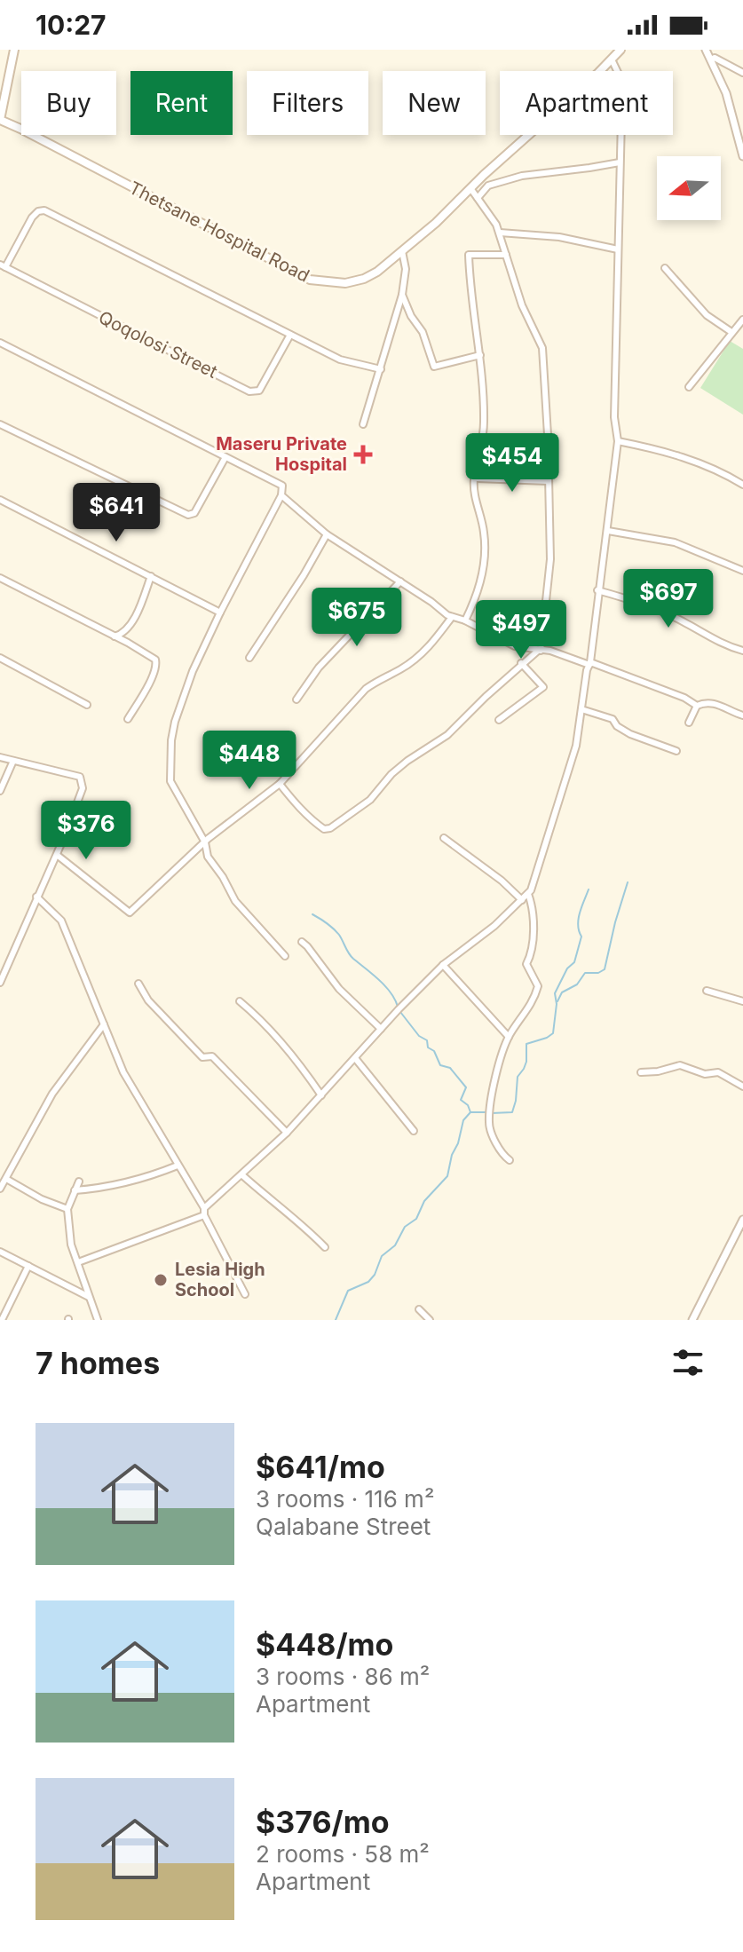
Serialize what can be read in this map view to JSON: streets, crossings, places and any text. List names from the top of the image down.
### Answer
{
  "streets": {
    "main road": ["Thetsane Hospital Road"],
    "street": ["Qoqolosi Street"]
  },
  "places": {
    "health": ["Maseru Private Hospital"],
    "other": ["Lesia High School"]
  },
  "north": "left",
  "page": {
    "status": "10:27",
    "chip": [
      "Buy",
      "Rent",
      "Filters",
      "New",
      "Apartment"
    ],
    "price": [
      "$454",
      "$641",
      "$697",
      "$675",
      "$497",
      "$448",
      "$376"
    ],
    "heading": "7 homes",
    "list": [
      {
        "name": "$641/mo",
        "note": "3 rooms · 116 m² · Qalabane Street"
      },
      {
        "name": "$448/mo",
        "note": "3 rooms · 86 m² · Apartment"
      },
      {
        "name": "$376/mo",
        "note": "2 rooms · 58 m² · Apartment"
      }
    ]
  }
}
